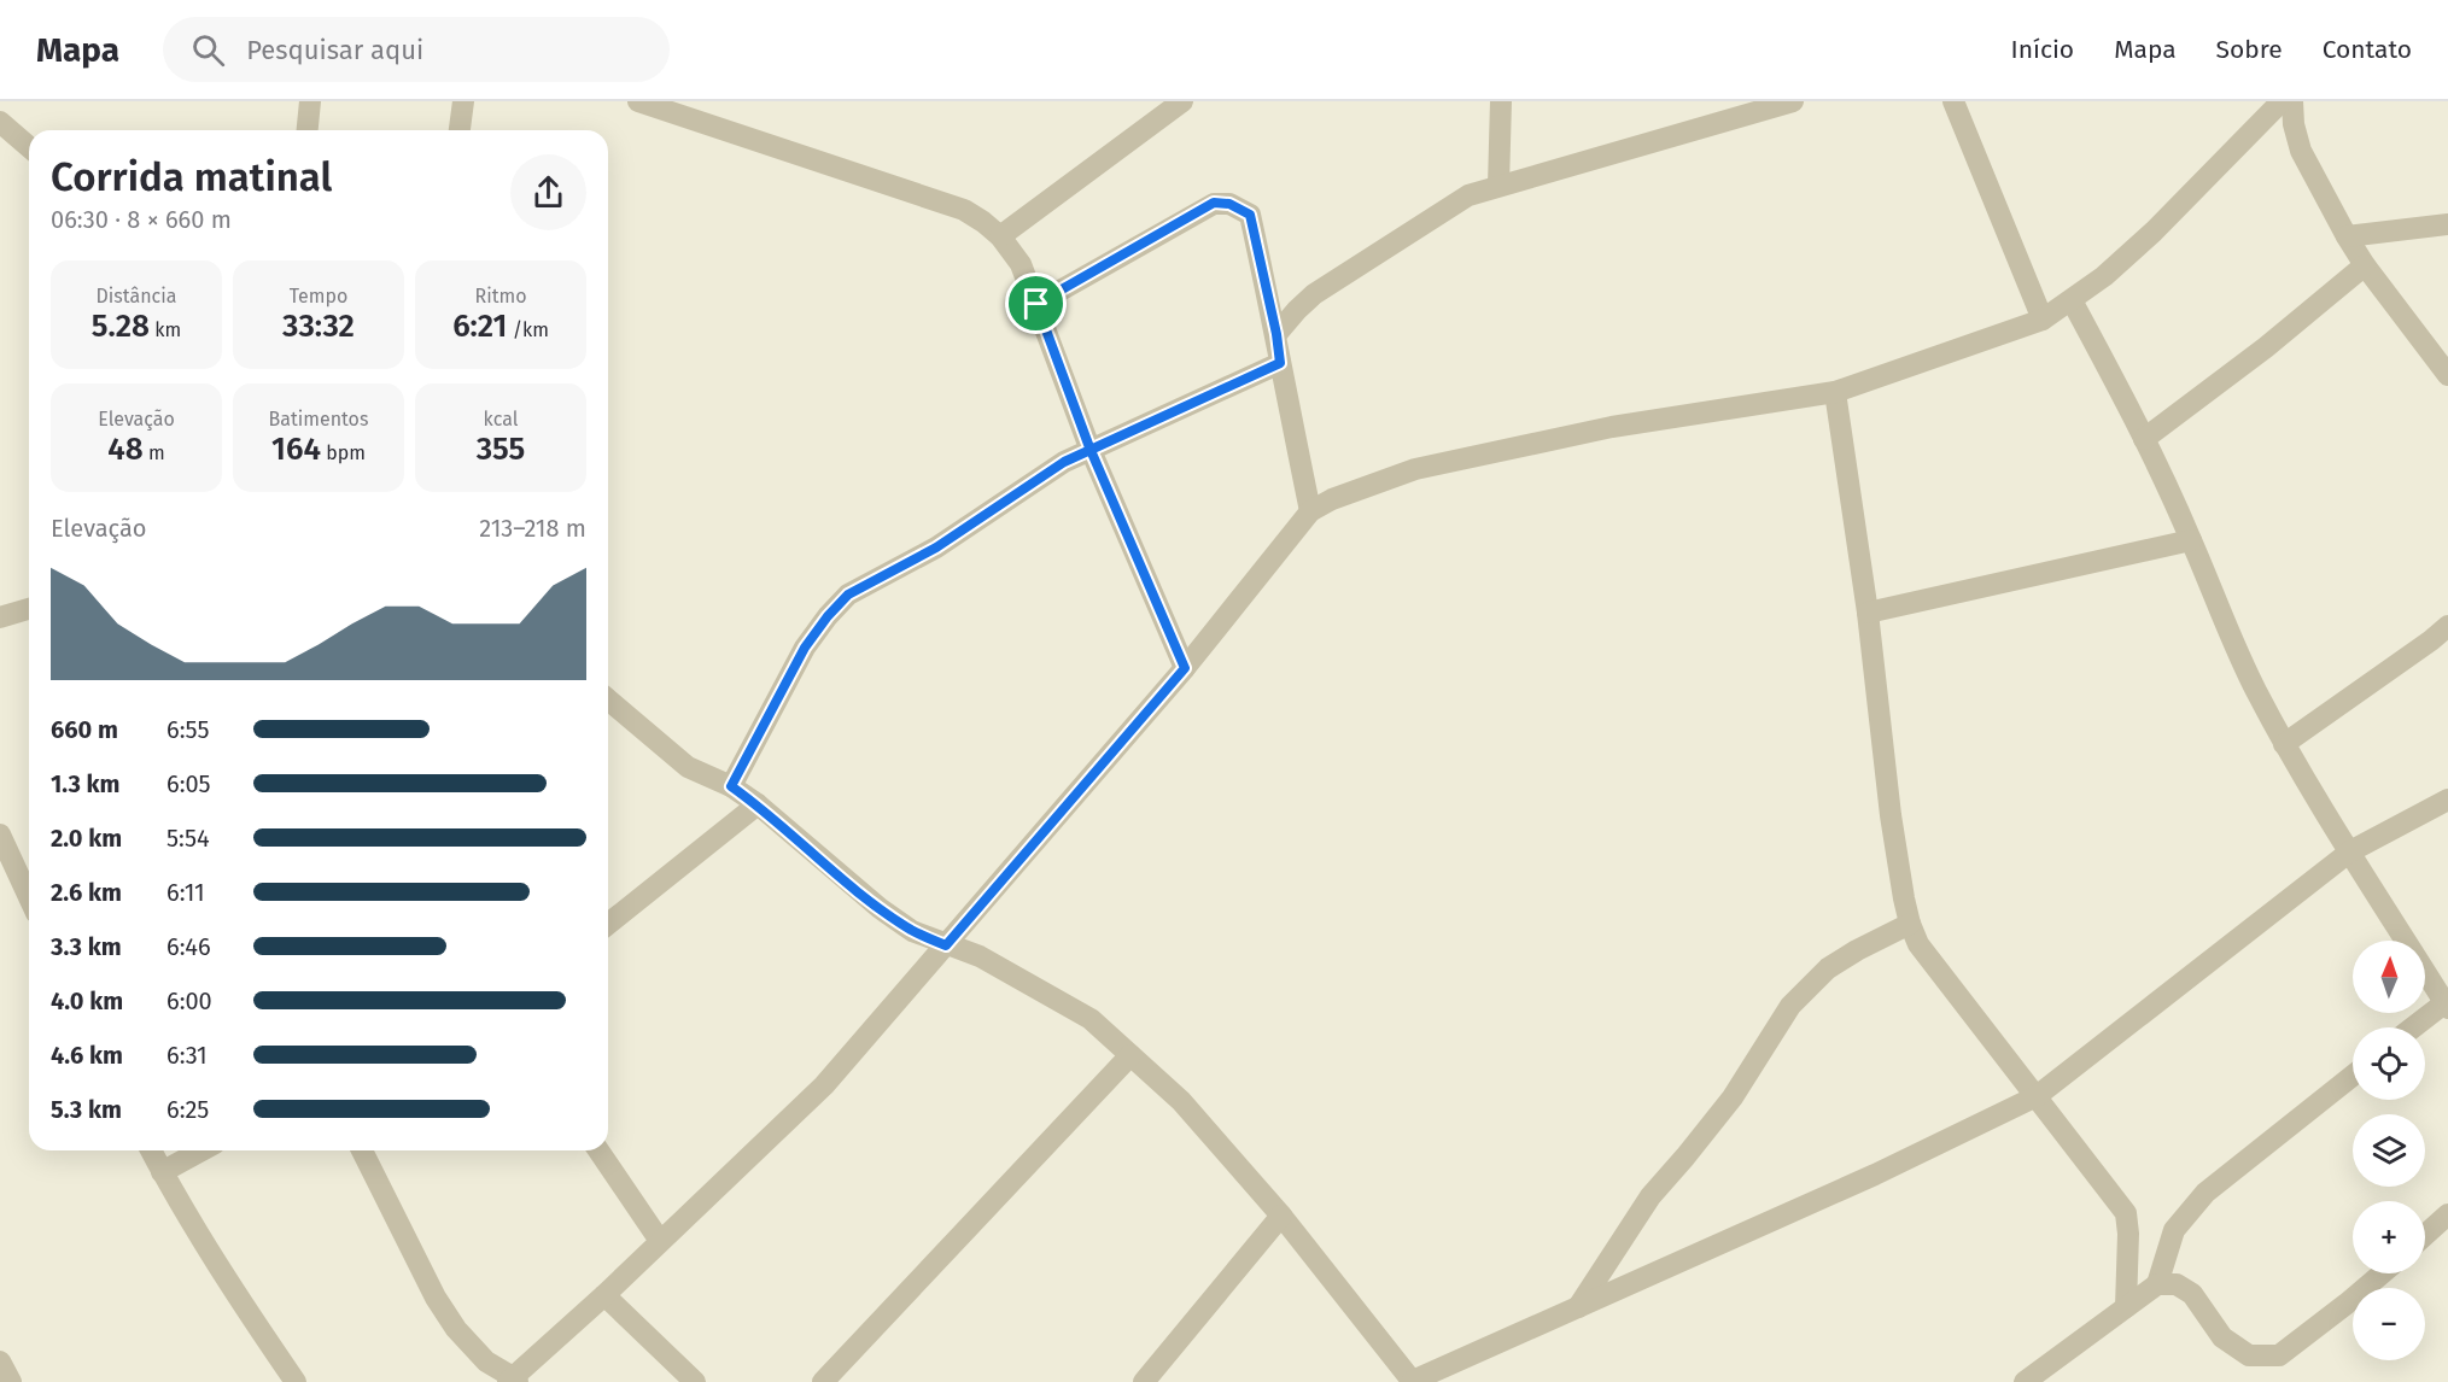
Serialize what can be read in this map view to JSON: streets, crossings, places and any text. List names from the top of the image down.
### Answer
{
  "north": "top",
  "page": {
    "header": "Mapa",
    "search": "Pesquisar aqui",
    "nav": [
      "Início",
      "Mapa",
      "Sobre",
      "Contato"
    ],
    "heading": ["Corrida matinal", "06:30 · 8 × 660 m"],
    "stats": [
      ["Distância", "5.28 km"],
      ["Tempo", "33:32"],
      ["Ritmo", "6:21 /km"],
      ["Elevação", "48 m"],
      ["Batimentos", "164 bpm"],
      ["kcal", "355"]
    ],
    "chart": ["Elevação", "213–218 m"],
    "list": [
      {
        "name": "660 m",
        "note": "6:55"
      },
      {
        "name": "1.3 km",
        "note": "6:05"
      },
      {
        "name": "2.0 km",
        "note": "5:54"
      },
      {
        "name": "2.6 km",
        "note": "6:11"
      },
      {
        "name": "3.3 km",
        "note": "6:46"
      },
      {
        "name": "4.0 km",
        "note": "6:00"
      },
      {
        "name": "4.6 km",
        "note": "6:31"
      },
      {
        "name": "5.3 km",
        "note": "6:25"
      }
    ],
    "map_buttons": ["+", "−"]
  }
}
